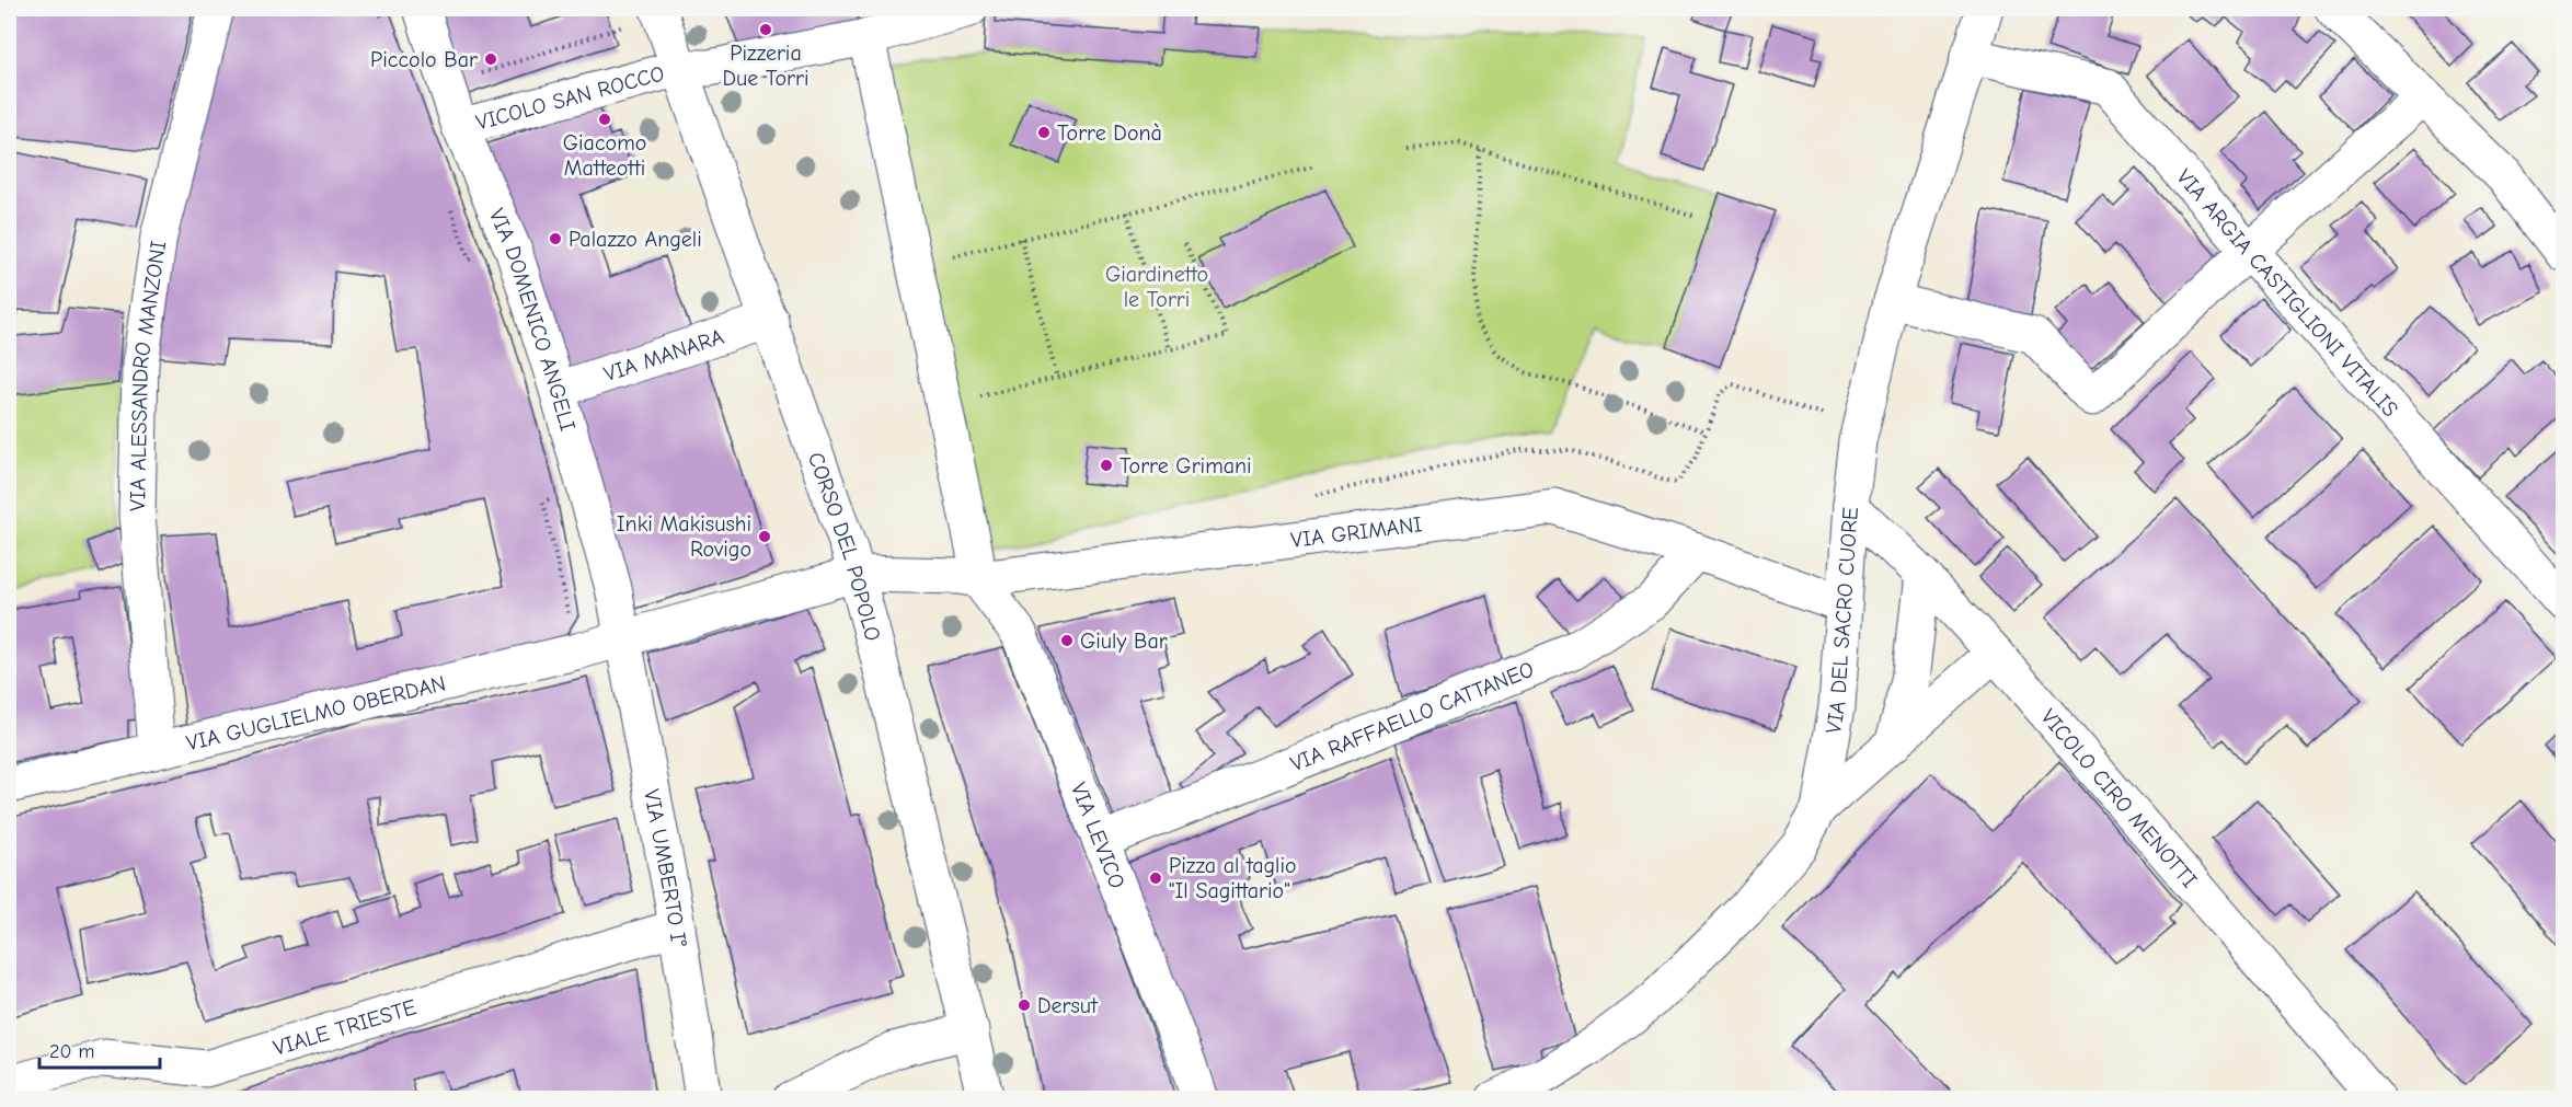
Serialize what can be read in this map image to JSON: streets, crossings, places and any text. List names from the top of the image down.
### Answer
{
  "streets": {
    "street": [
      "VICOLO SAN ROCCO",
      "VIA ARGIA CASTIGLIONI VITALIS",
      "VIA DOMENICO ANGELI",
      "VIA MANARA",
      "VIA ALESSANDRO MANZONI",
      "VIA GRIMANI",
      "CORSO DEL POPOLO",
      "VIA DEL SACRO CUORE",
      "VIA GUGLIELMO OBERDAN",
      "VIA RAFFAELLO CATTANEO",
      "VICOLO CIRO MENOTTI",
      "VIA LEVICO",
      "VIA UMBERTO I°",
      "VIALE TRIESTE"
    ]
  },
  "crossings": [
    ["VICOLO SAN ROCCO", "VIA DOMENICO ANGELI"],
    ["VICOLO SAN ROCCO", "CORSO DEL POPOLO"],
    ["VIA ARGIA CASTIGLIONI VITALIS", "VIA DEL SACRO CUORE"],
    ["VIA DOMENICO ANGELI", "VIA MANARA"],
    ["VIA DOMENICO ANGELI", "VIA GUGLIELMO OBERDAN"],
    ["VIA DOMENICO ANGELI", "VIA UMBERTO I°"],
    ["VIA MANARA", "CORSO DEL POPOLO"],
    ["VIA ALESSANDRO MANZONI", "VIA GUGLIELMO OBERDAN"],
    ["VIA GRIMANI", "CORSO DEL POPOLO"],
    ["VIA GRIMANI", "VIA DEL SACRO CUORE"],
    ["VIA GRIMANI", "VIA GUGLIELMO OBERDAN"],
    ["VIA GRIMANI", "VIA RAFFAELLO CATTANEO"],
    ["VIA GRIMANI", "VIA LEVICO"],
    ["CORSO DEL POPOLO", "VIA GUGLIELMO OBERDAN"],
    ["VIA DEL SACRO CUORE", "VICOLO CIRO MENOTTI"],
    ["VIA GUGLIELMO OBERDAN", "VIA UMBERTO I°"],
    ["VIA RAFFAELLO CATTANEO", "VIA LEVICO"],
    ["VIA UMBERTO I°", "VIALE TRIESTE"]
  ],
  "parks": ["Giardinetto le Torri"],
  "places": [
    "Pizzeria Due Torri",
    "Piccolo Bar",
    "Giacomo Matteotti",
    "Torre Donà",
    "Palazzo Angeli",
    "Torre Grimani",
    "Inki Makisushi Rovigo",
    "Giuly Bar",
    "Pizza al taglio \"Il Sagittario\"",
    "Dersut"
  ],
  "scale_bar": "20 m"
}
